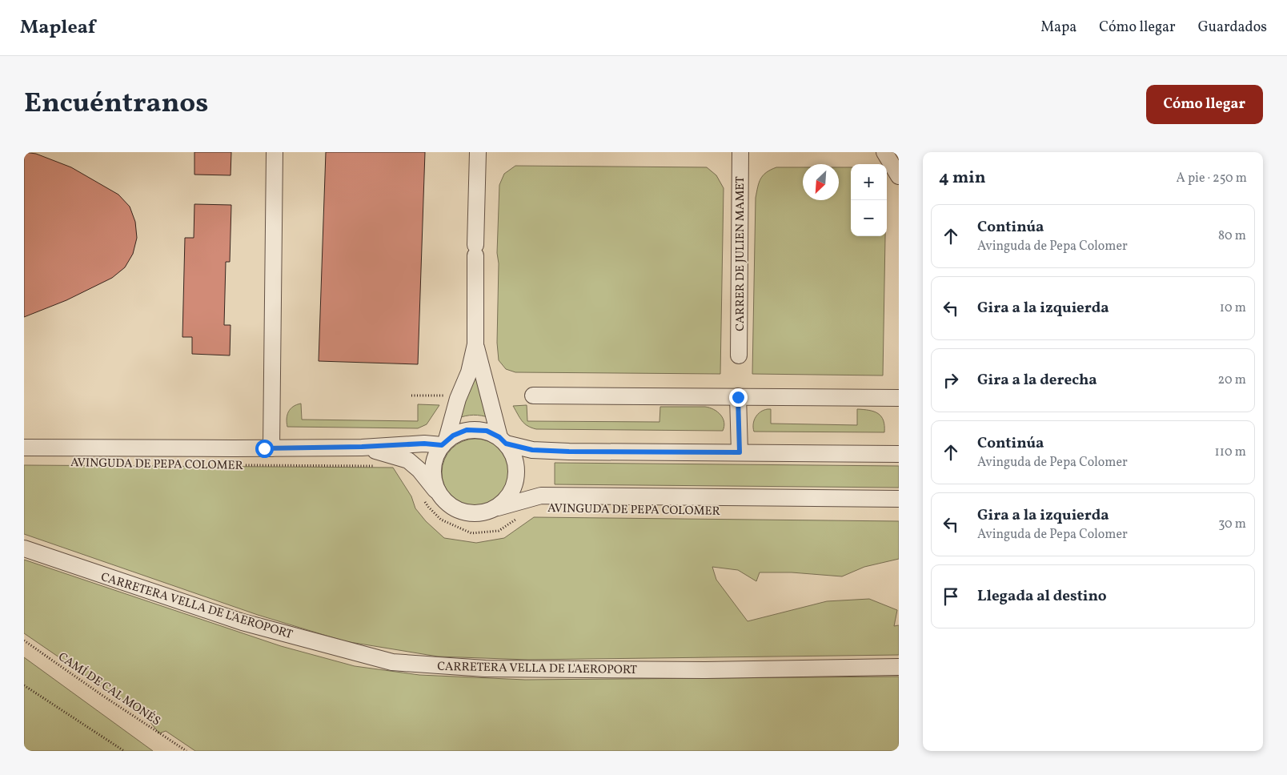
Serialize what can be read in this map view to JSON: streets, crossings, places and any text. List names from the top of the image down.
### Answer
{
  "streets": {
    "street": ["CARRER DE JULIEN MAMET", "AVINGUDA DE PEPA COLOMER", "CARRETERA VELLA DE L'AEROPORT"],
    "path": ["CAMÍ DE CAL MONÉS"]
  },
  "north": "bottom left",
  "page": {
    "header": "Mapleaf",
    "nav": ["Mapa", "Cómo llegar", "Guardados"],
    "title": "Encuéntranos",
    "buttons": "Cómo llegar",
    "heading": ["4 min", "A pie · 250 m"],
    "map_buttons": ["+", "−"],
    "list": [
      ["Continúa", "Avinguda de Pepa Colomer", "80 m"],
      ["Gira a la izquierda", "10 m"],
      ["Gira a la derecha", "20 m"],
      ["Continúa", "Avinguda de Pepa Colomer", "110 m"],
      ["Gira a la izquierda", "Avinguda de Pepa Colomer", "30 m"],
      "Llegada al destino"
    ]
  }
}
